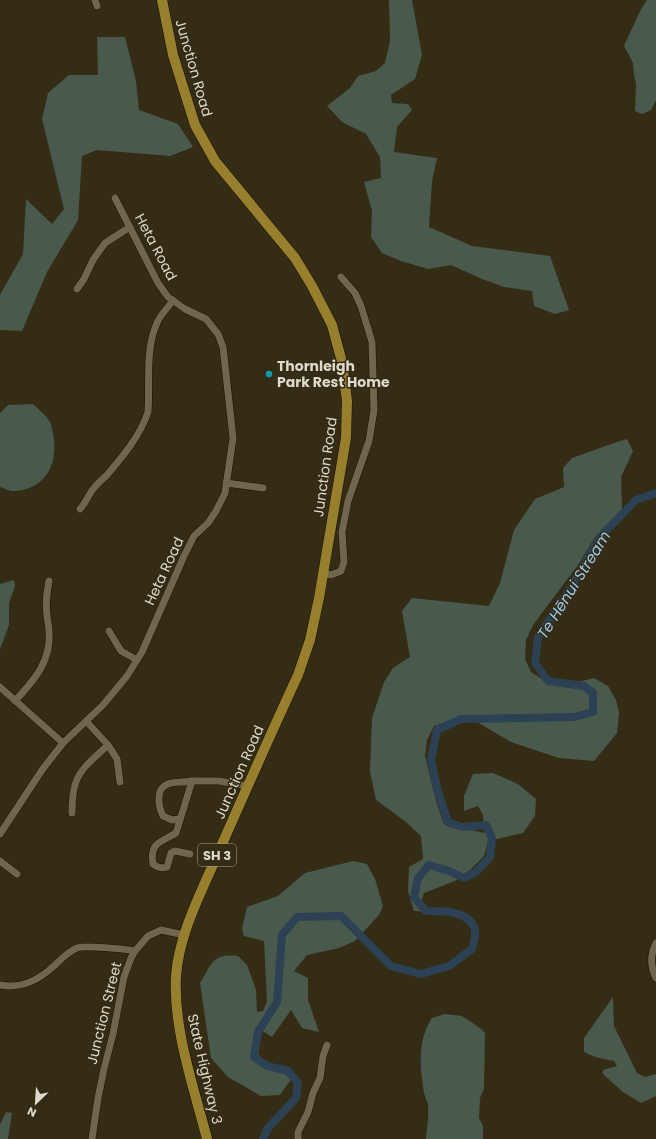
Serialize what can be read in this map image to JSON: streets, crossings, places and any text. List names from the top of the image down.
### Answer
{
  "streets": {
    "highway": ["Junction Road", "SH 3", "State Highway 3"],
    "street": ["Heta Road", "Junction Street"]
  },
  "crossings": [
    ["Junction Road", "Junction Street"],
    ["Junction Road", "State Highway 3"],
    ["Junction Street", "State Highway 3"]
  ],
  "water": ["Te Hēnui Stream"],
  "places": ["Thornleigh Park Rest Home"],
  "north": "bottom left"
}
